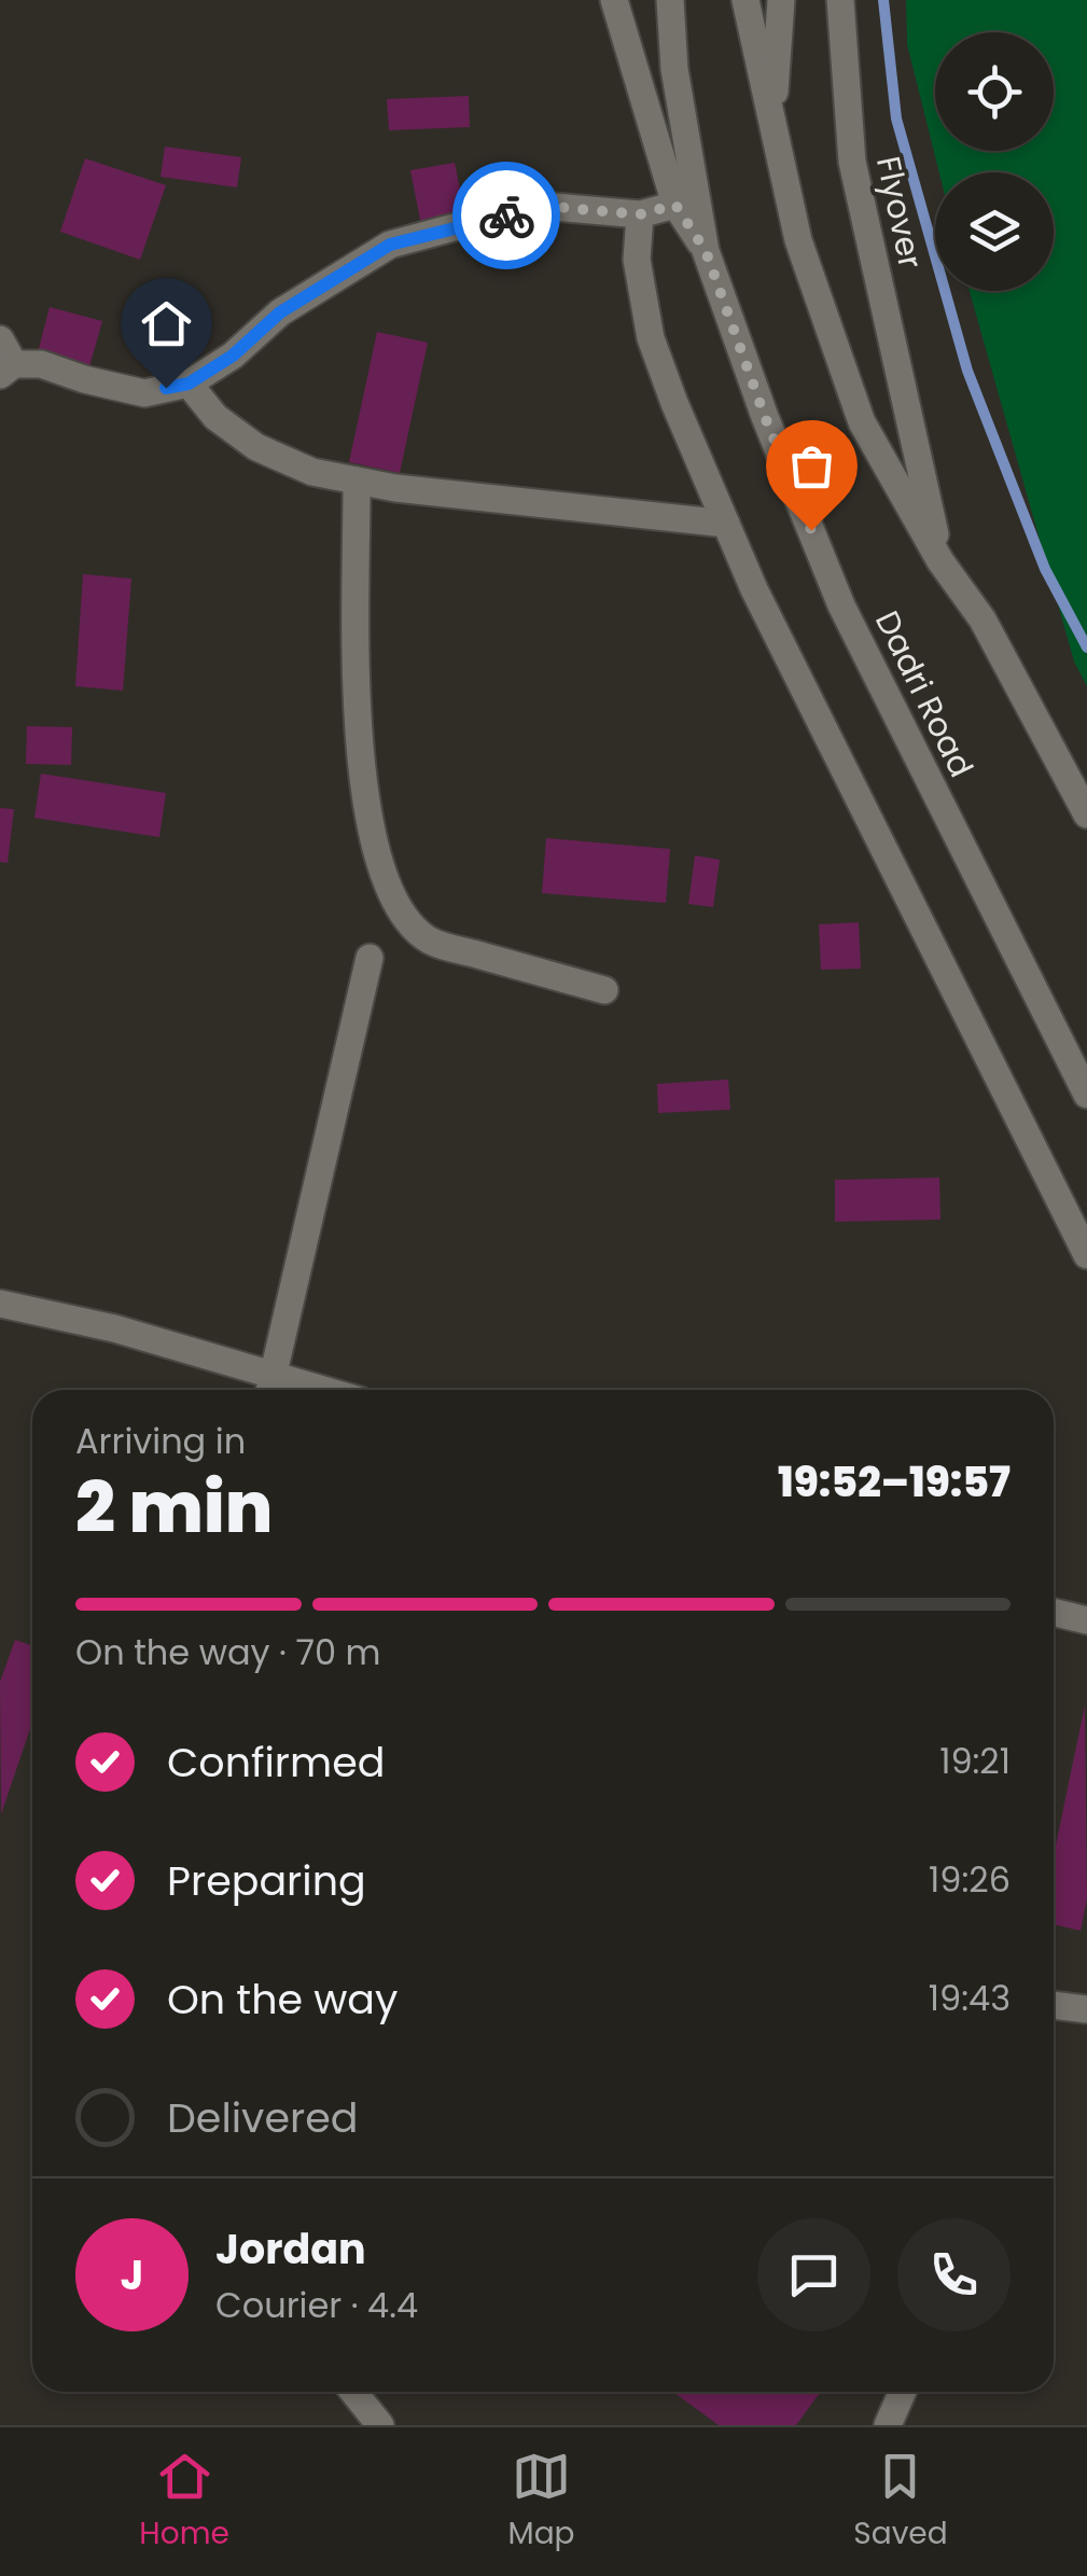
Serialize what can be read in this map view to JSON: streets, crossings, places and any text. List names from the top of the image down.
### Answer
{
  "streets": {
    "street": ["Flyover", "Dadri Road"]
  },
  "page": {
    "heading": ["2 min", "Arriving in", "19:52–19:57"],
    "panel": ["Jordan", "Courier · 4.4"],
    "bar": "On the way · 70 m",
    "list": [
      ["Confirmed", "19:21"],
      ["Preparing", "19:26"],
      ["On the way", "19:43"],
      "Delivered"
    ],
    "round": "J",
    "tabs": ["Home", "Map", "Saved"]
  }
}
